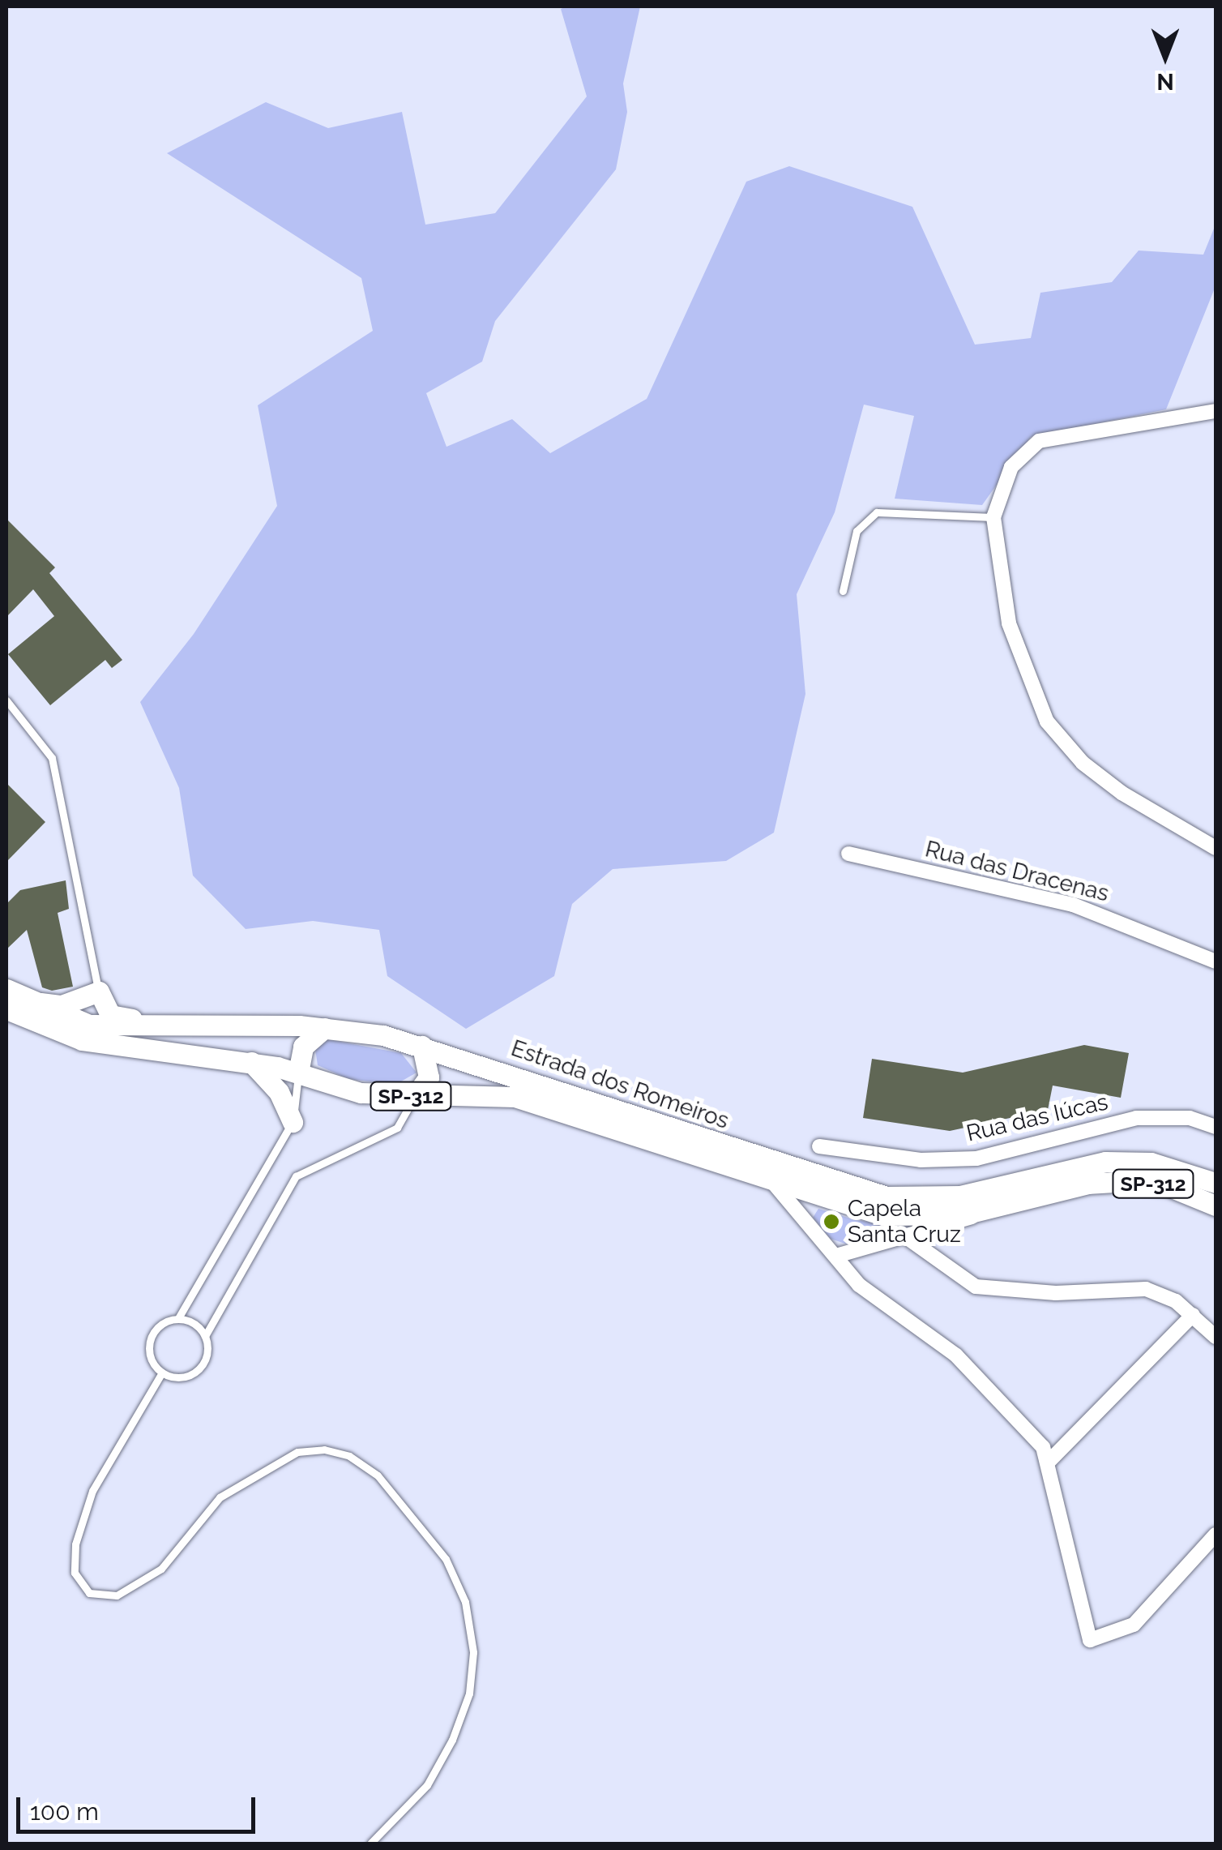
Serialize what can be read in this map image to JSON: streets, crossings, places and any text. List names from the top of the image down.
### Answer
{
  "streets": {
    "main road": ["Estrada dos Romeiros", "SP-312"],
    "street": ["Rua das Dracenas", "Rua das Iúcas"]
  },
  "places": ["Capela Santa Cruz"],
  "scale_bar": "100 m",
  "north": "bottom"
}
